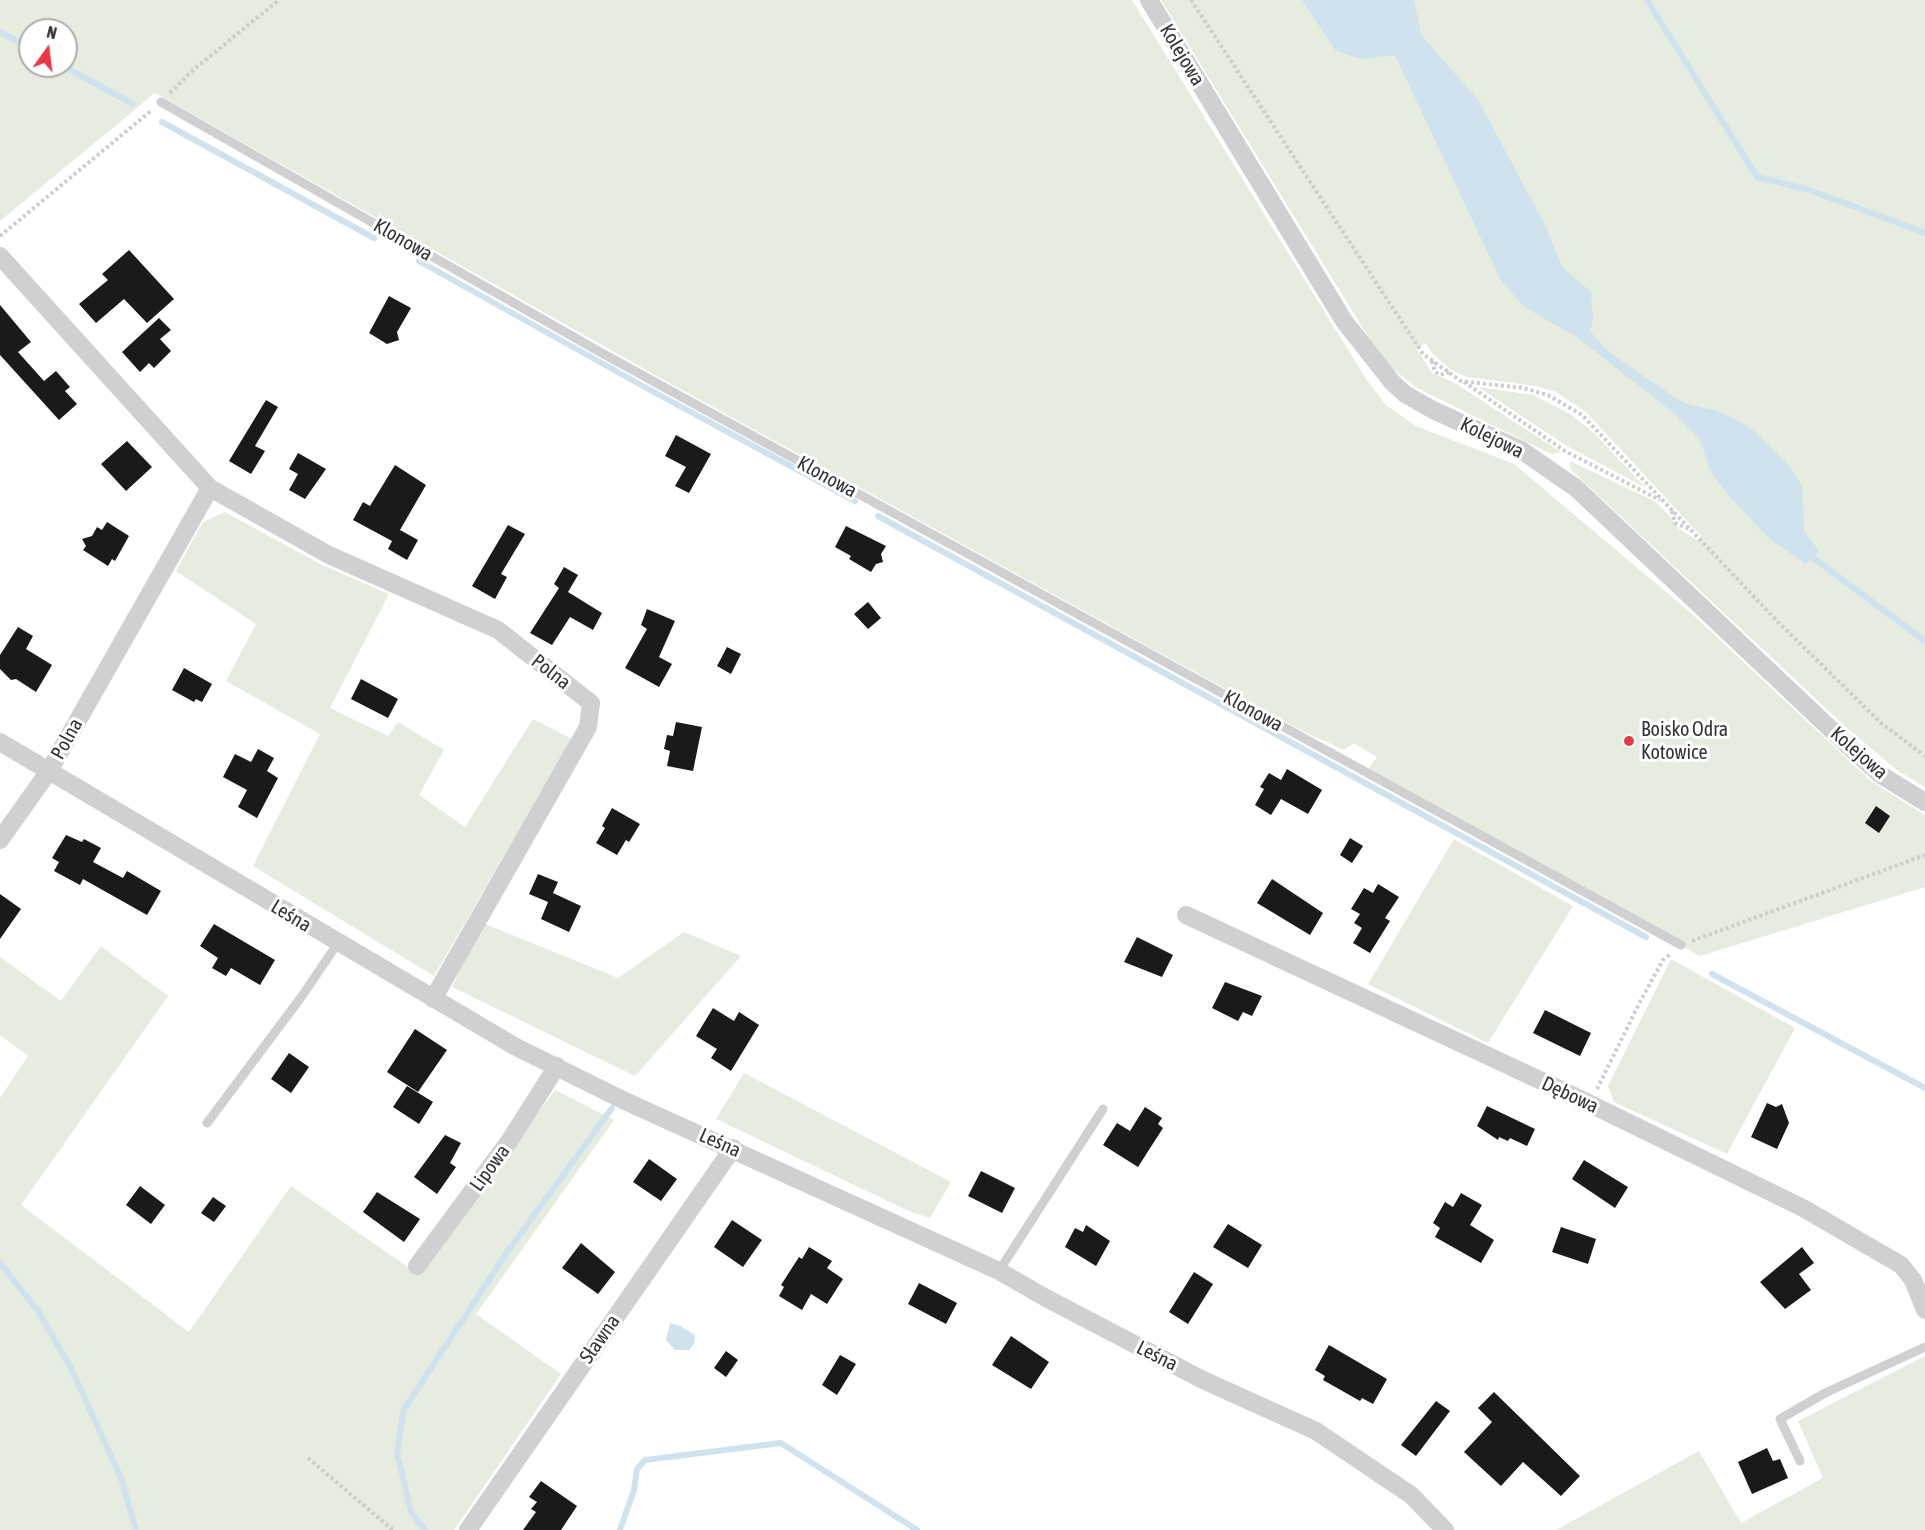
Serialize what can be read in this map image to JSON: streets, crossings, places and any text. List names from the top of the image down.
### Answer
{
  "streets": {
    "street": [
      "Kolejowa",
      "Polna",
      "Leśna",
      "Dębowa",
      "Lipowa",
      "Sławna"
    ],
    "lane": ["Klonowa"]
  },
  "crossings": [
    ["Polna", "Leśna"],
    ["Leśna", "Lipowa"],
    ["Leśna", "Sławna"]
  ],
  "places": ["Boisko Odra Kotowice"],
  "north": "top"
}
